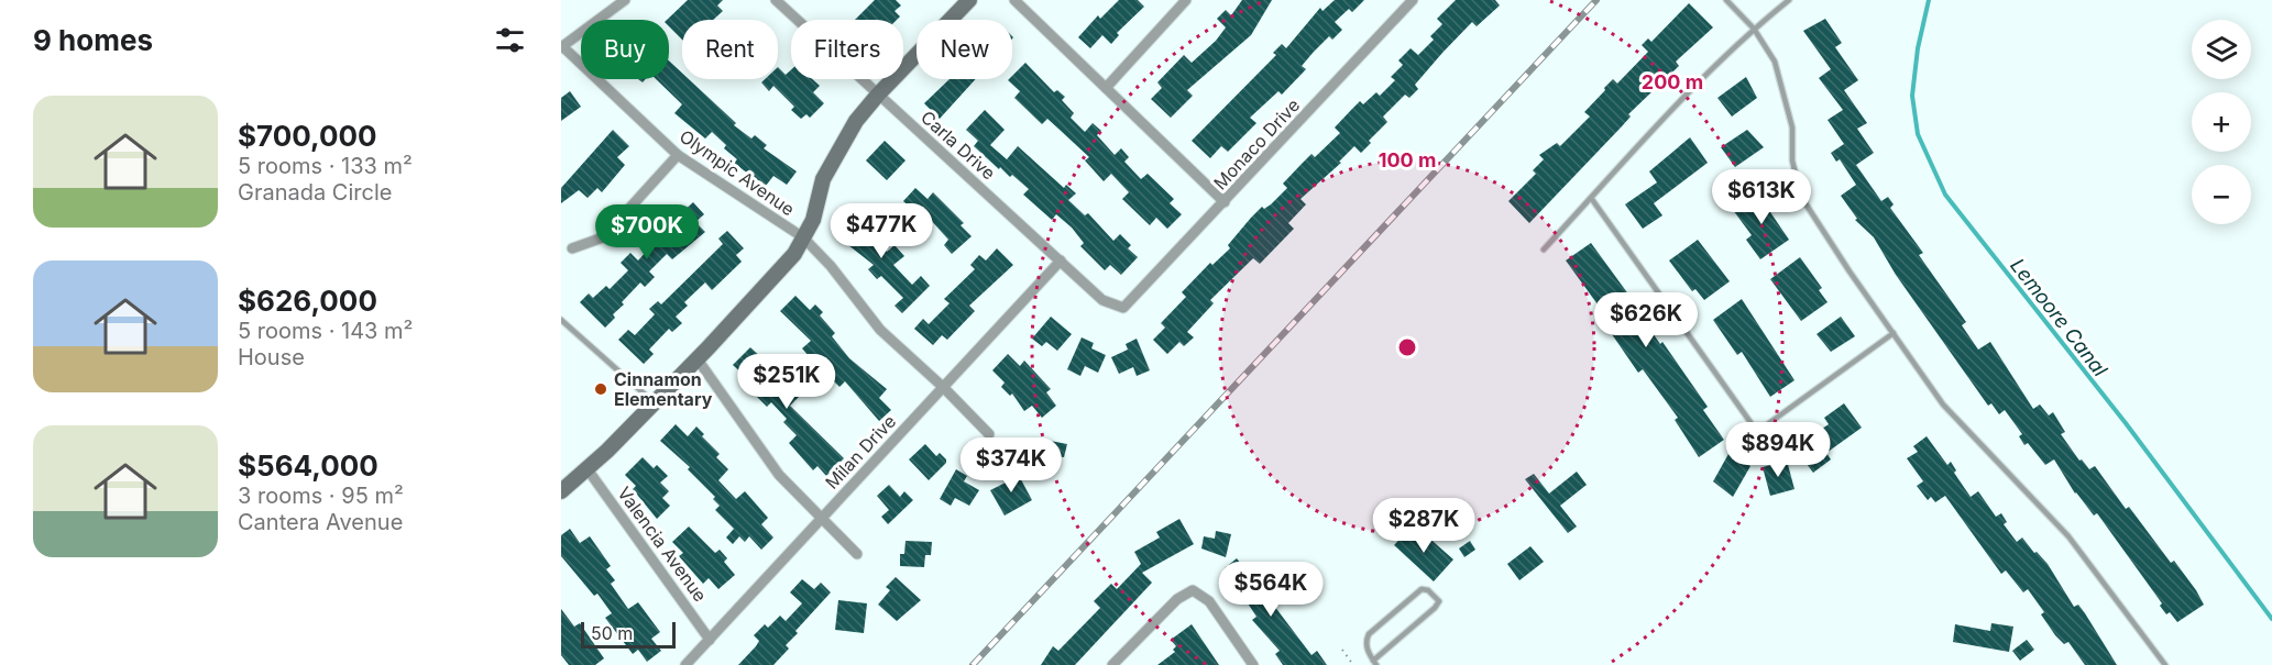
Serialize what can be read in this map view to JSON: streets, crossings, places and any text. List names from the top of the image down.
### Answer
{
  "streets": {
    "street": [
      "Monaco Drive",
      "Carla Drive",
      "Olympic Avenue",
      "Milan Drive",
      "Valencia Avenue"
    ]
  },
  "crossings": [
    ["Monaco Drive", "Carla Drive"],
    ["Carla Drive", "Milan Drive"],
    ["Olympic Avenue", "Milan Drive"],
    ["Milan Drive", "Valencia Avenue"]
  ],
  "water": ["Lemoore Canal"],
  "places": ["Cinnamon Elementary"],
  "scale_bar": "50 m",
  "page": {
    "heading": "9 homes",
    "map_buttons": ["+", "−"],
    "chip": [
      "Buy",
      "Rent",
      "Filters",
      "New"
    ],
    "list": [
      {
        "name": "$700,000",
        "note": "5 rooms · 133 m² · Granada Circle"
      },
      {
        "name": "$626,000",
        "note": "5 rooms · 143 m² · House"
      },
      {
        "name": "$564,000",
        "note": "3 rooms · 95 m² · Cantera Avenue"
      }
    ],
    "price": [
      "$613K",
      "$477K",
      "$700K",
      "$626K",
      "$251K",
      "$894K",
      "$374K",
      "$287K",
      "$564K"
    ],
    "scale": "50 m"
  },
  "rings": ["200 m", "100 m"]
}
